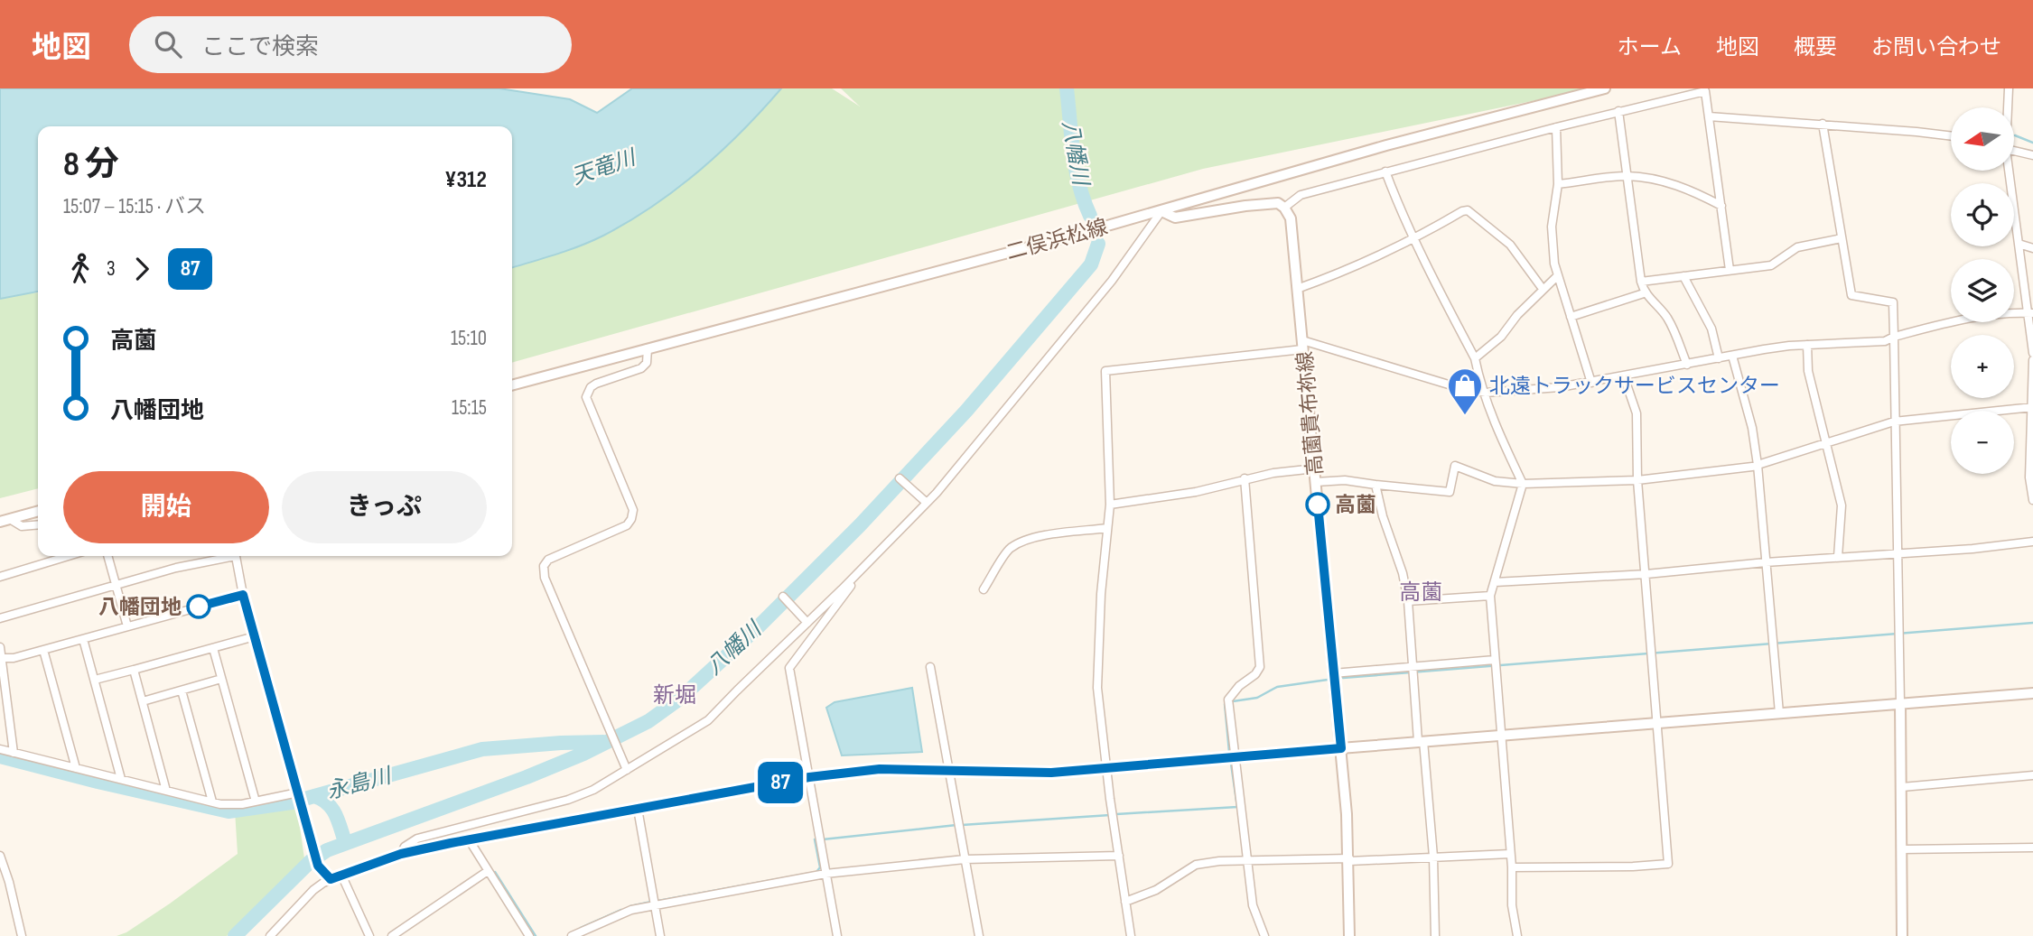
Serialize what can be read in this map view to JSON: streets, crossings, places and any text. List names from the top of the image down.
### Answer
{
  "streets": {
    "main road": ["二俣浜松線", "高薗貴布祢線"]
  },
  "districts": ["高薗", "新堀"],
  "water": ["八幡川", "天竜川", "永島川"],
  "places": {
    "shop": ["北遠トラックサービスセンター"],
    "other": ["高薗", "八幡団地"]
  },
  "lines": ["bus line 87"],
  "north": "left",
  "page": {
    "header": "地図",
    "search": "ここで検索",
    "nav": [
      "ホーム",
      "地図",
      "概要",
      "お問い合わせ"
    ],
    "on_map": "87",
    "map_buttons": ["+", "−"],
    "heading": ["8 分", "15:07 – 15:15 · バス", "¥312"],
    "legs": ["3", "87"],
    "list": [
      {
        "name": "高薗",
        "value": "15:10"
      },
      {
        "name": "八幡団地",
        "value": "15:15"
      }
    ],
    "buttons": ["開始", "きっぷ"]
  }
}
